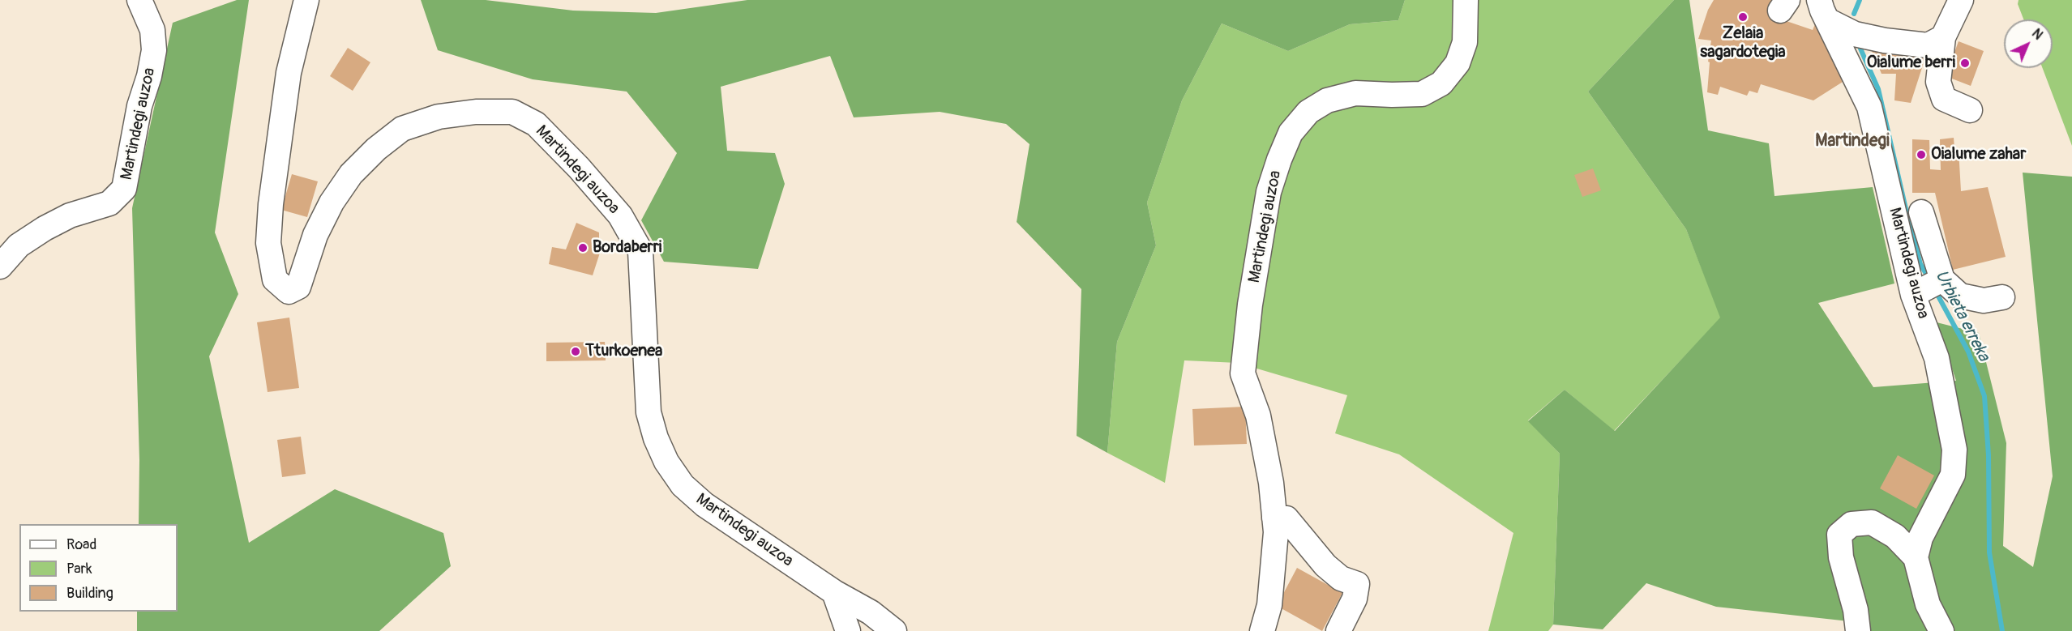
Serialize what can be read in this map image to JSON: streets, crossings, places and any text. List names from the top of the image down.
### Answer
{
  "streets": {
    "street": ["Martindegi auzoa"]
  },
  "districts": ["Martindegi"],
  "water": ["Urbieta erreka"],
  "places": [
    "Zelaia sagardotegia",
    "Oialume berri",
    "Oialume zahar",
    "Bordaberri",
    "Tturkoenea"
  ],
  "legend": ["Road", "Park", "Building"],
  "north": "top right"
}
